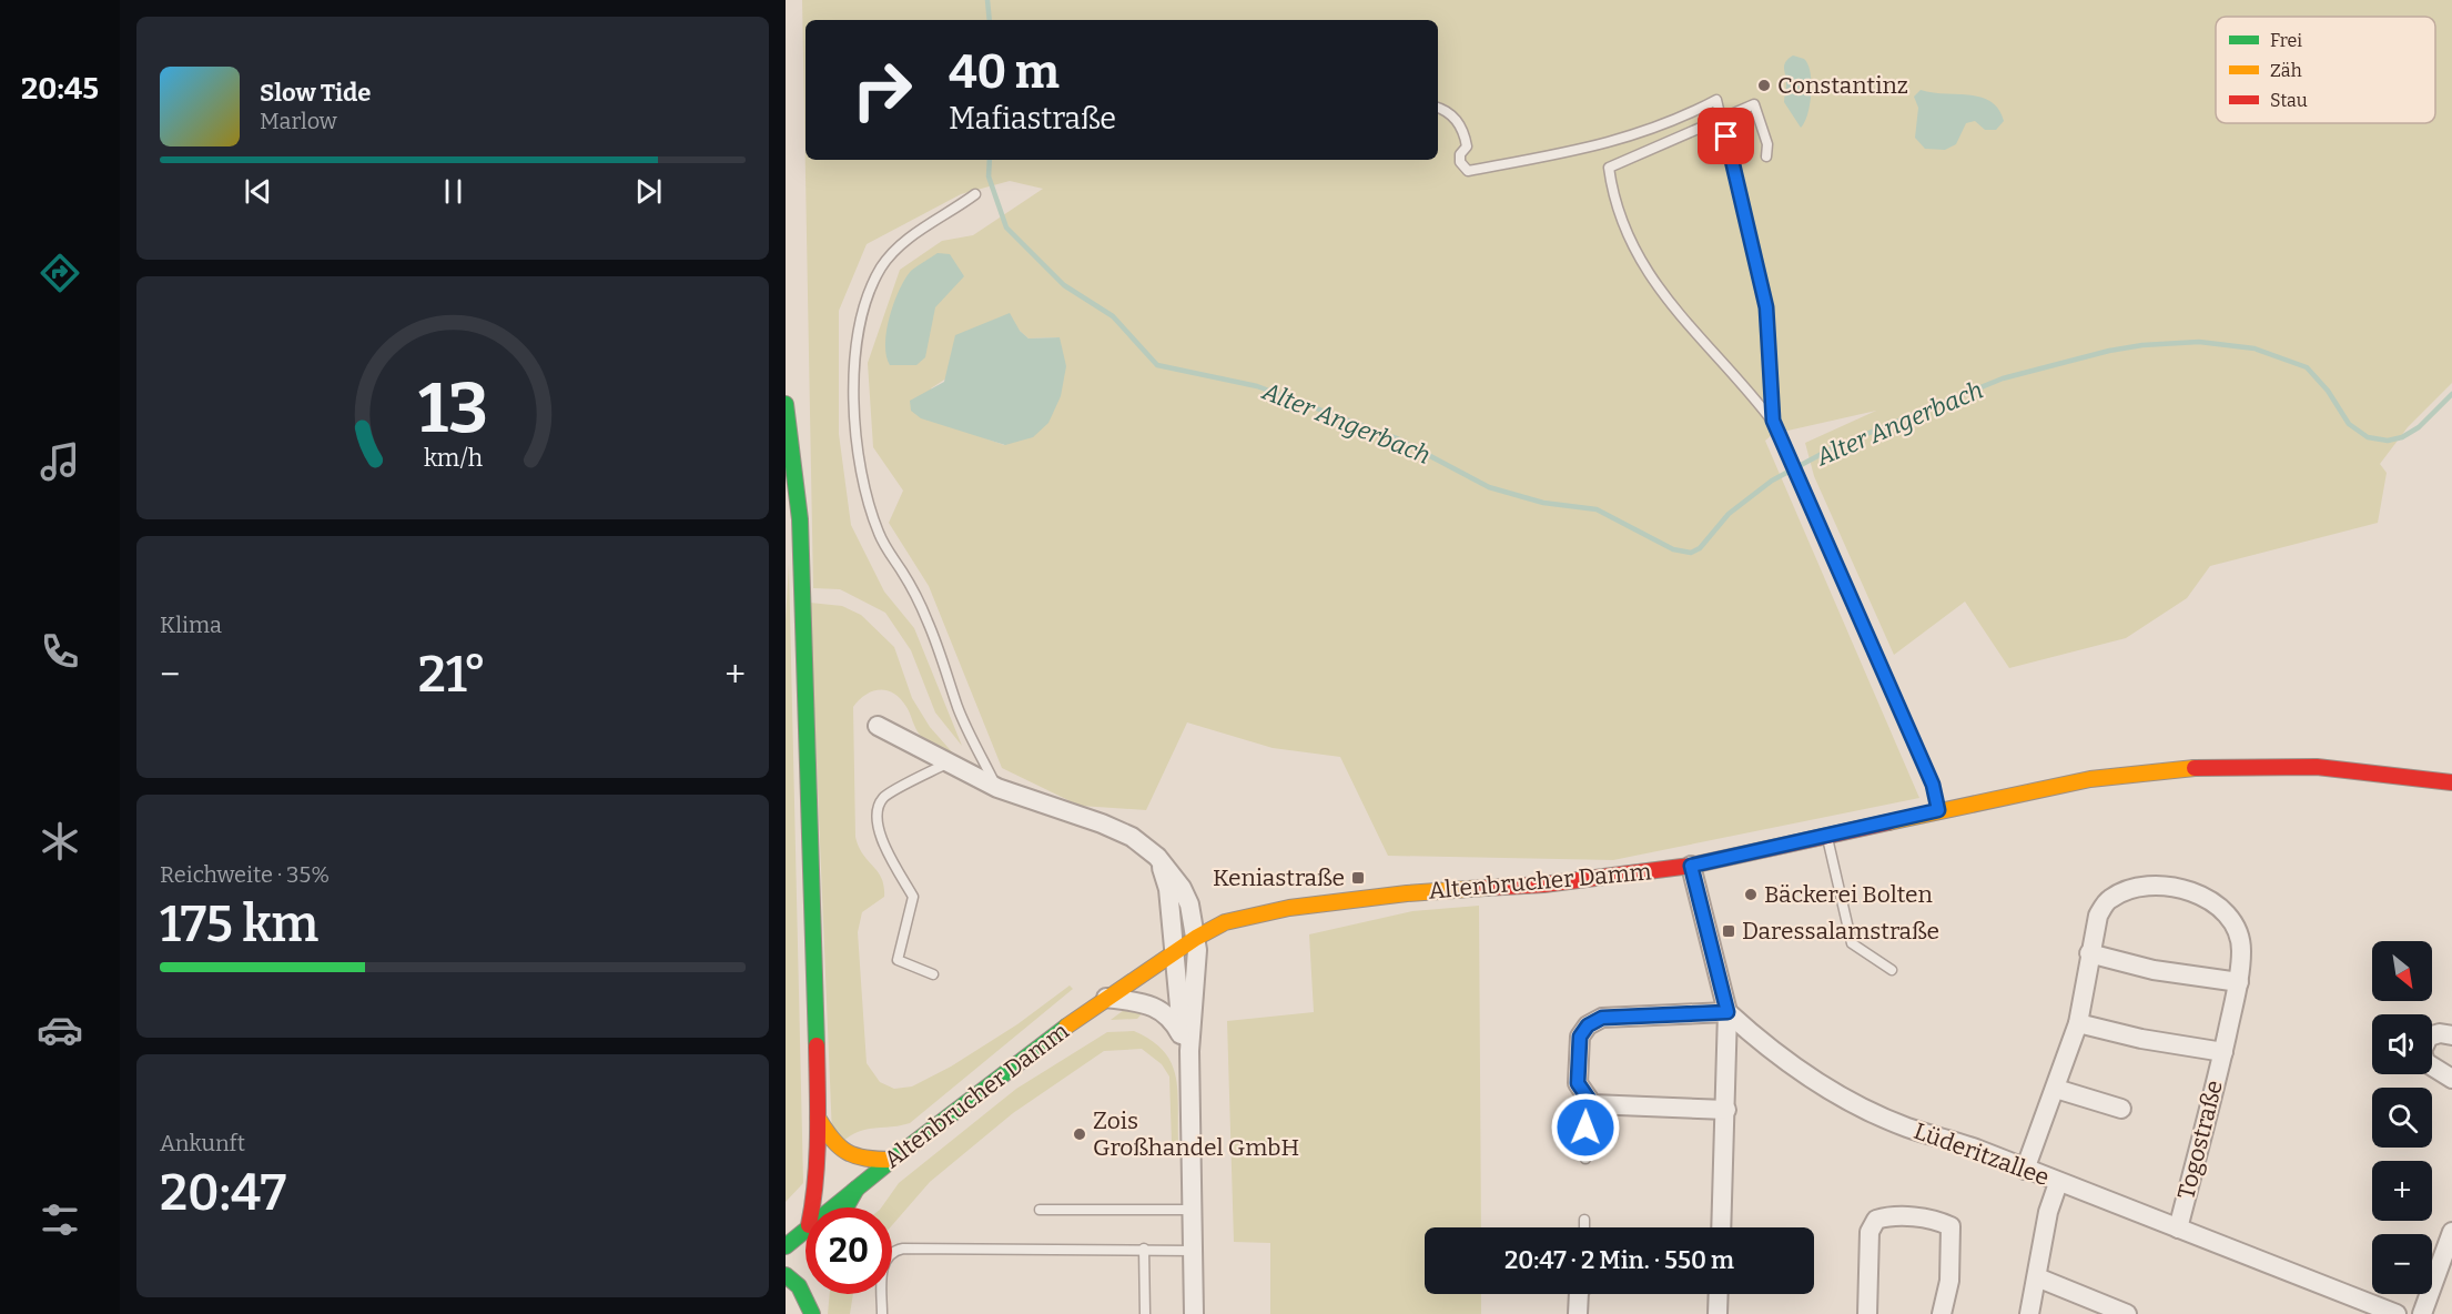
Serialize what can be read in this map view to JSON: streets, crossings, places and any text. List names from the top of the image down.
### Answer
{
  "streets": {
    "main road": ["Altenbrucher Damm"],
    "street": ["Togostraße", "Lüderitzallee"]
  },
  "crossings": [
    ["Togostraße", "Lüderitzallee"]
  ],
  "water": ["Alter Angerbach"],
  "places": {
    "other": ["Constantinz", "Bäckerei Bolten", "Zois Großhandel GmbH"],
    "transit": ["Keniastraße", "Daressalamstraße"]
  },
  "legend": ["Frei", "Zäh", "Stau"],
  "north": "bottom right",
  "page": {
    "tabs": "20:45",
    "turn": ["40 m", "Mafiastraße"],
    "song": ["Slow Tide", "Marlow"],
    "tile": [
      "Klima",
      ["Reichweite · 35%", "175 km"],
      ["Ankunft", "20:47"]
    ],
    "heat": ["−", "21°", "+"],
    "map_buttons": ["+", "−"],
    "limit": "20",
    "trip": "20:47 · 2 Min. · 550 m",
    "gauge": ["13", "km/h"]
  }
}
